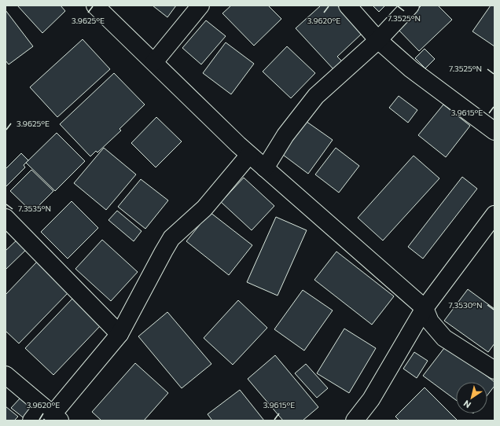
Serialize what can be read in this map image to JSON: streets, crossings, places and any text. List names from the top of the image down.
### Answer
{
  "north": "bottom left",
  "coordinates": [
    "7.3525°N",
    "3.9625°E",
    "3.9620°E",
    "3.9615°E",
    "7.3535°N",
    "7.3530°N"
  ]
}
